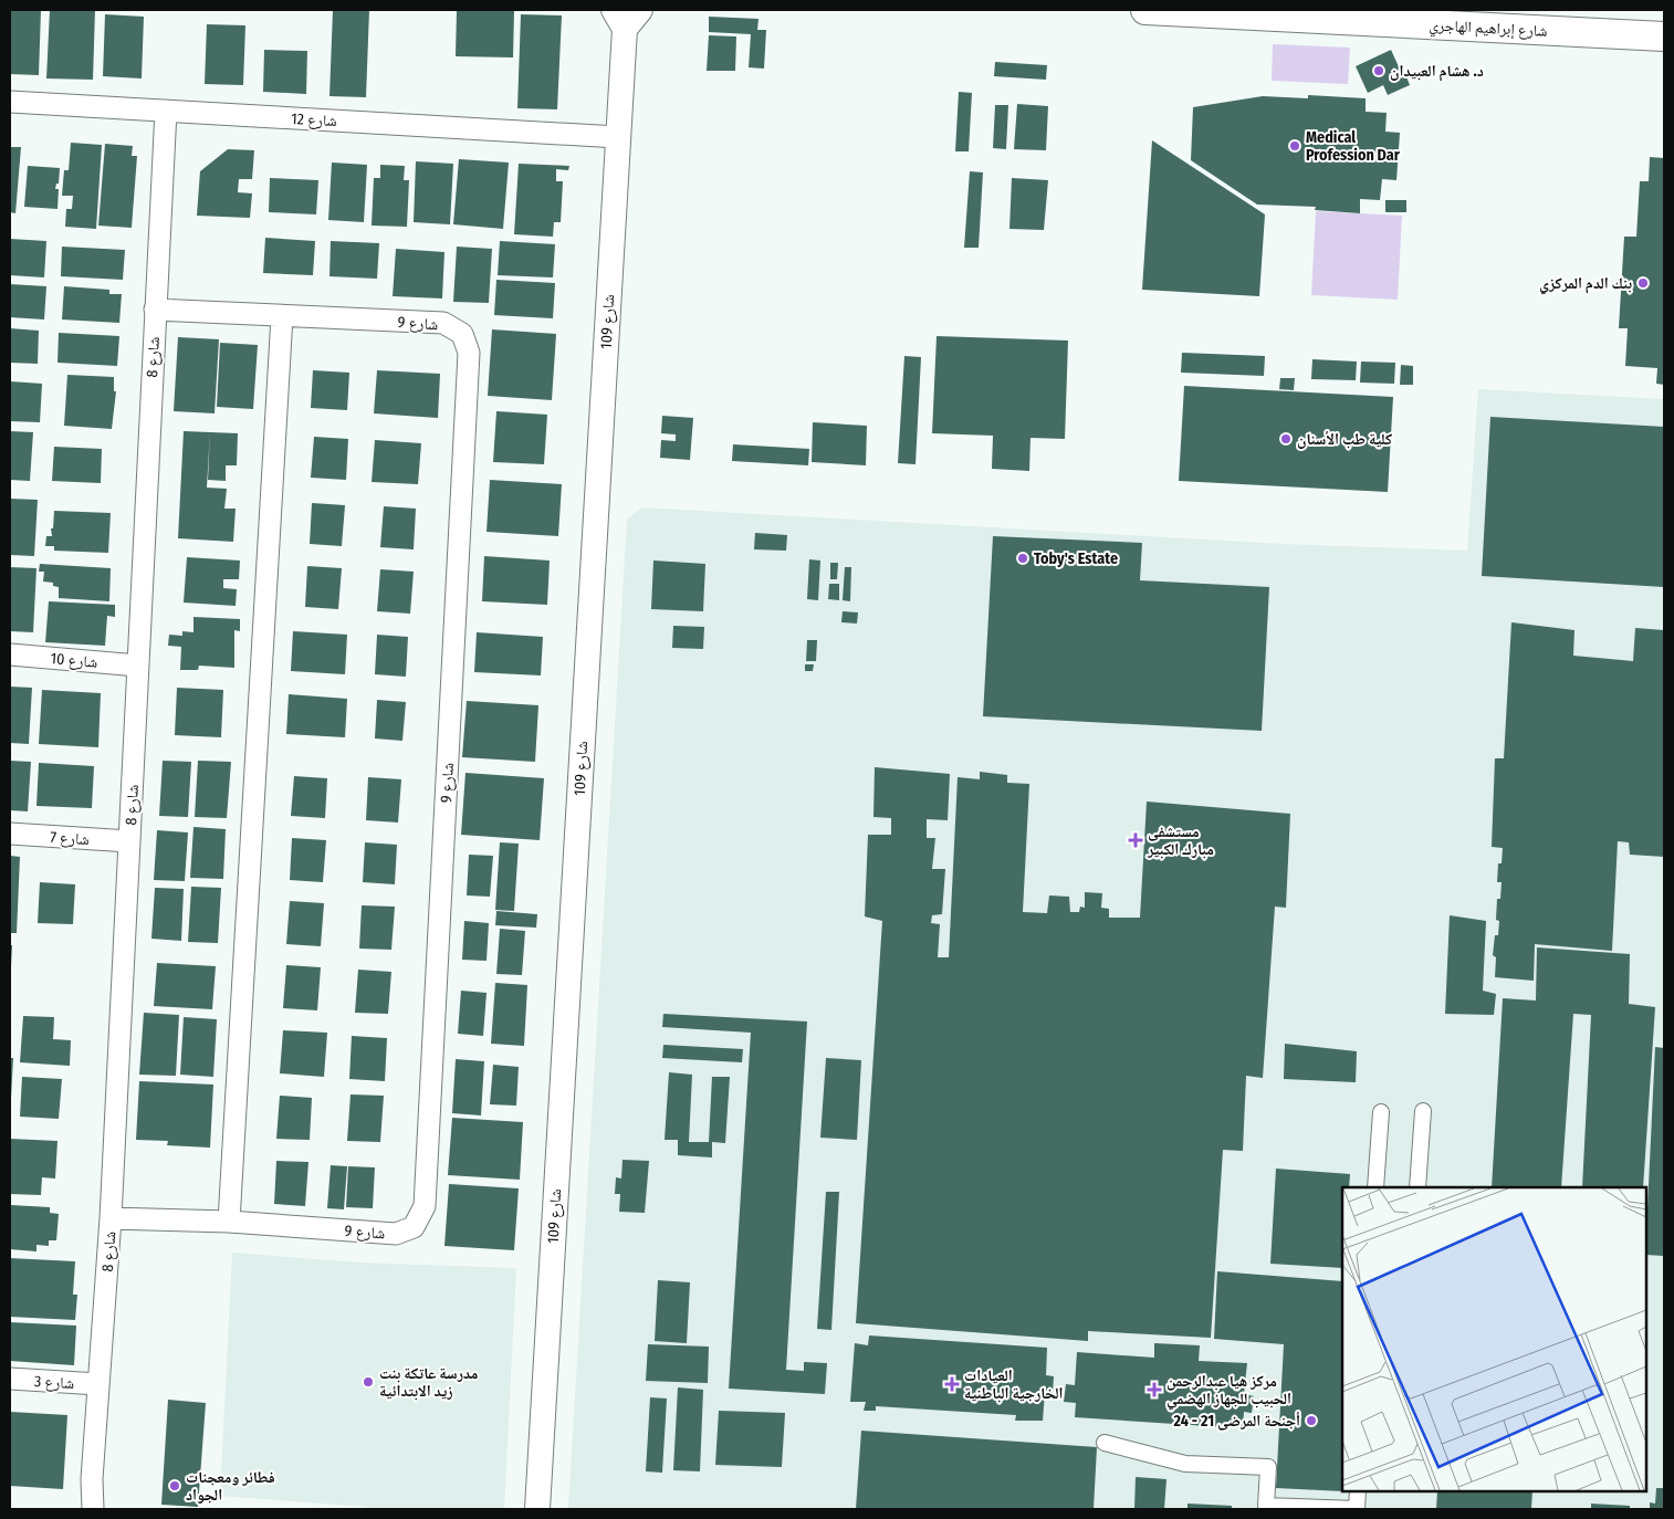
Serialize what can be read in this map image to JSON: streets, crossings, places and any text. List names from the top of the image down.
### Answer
{
  "streets": {
    "main road": ["شارع إبراهيم الهاجري"],
    "street": [
      "شارع 12",
      "شارع 109",
      "شارع 9",
      "شارع 8",
      "شارع 10",
      "شارع 7",
      "شارع 3"
    ]
  },
  "crossings": [
    ["شارع 12", "شارع 109"],
    ["شارع 12", "شارع 8"],
    ["شارع 9", "شارع 8"],
    ["شارع 8", "شارع 10"],
    ["شارع 8", "شارع 7"],
    ["شارع 8", "شارع 3"]
  ],
  "places": {
    "other": [
      "د. هشام العبيدان",
      "Medical Profession Dar",
      "بنك الدم المركزي",
      "كلية طب الأسنان",
      "Toby's Estate",
      "مدرسة عاتكة بنت زيد الابتدائية",
      "أجنحة المرضى 21 - 24",
      "فطائر ومعجنات الجواد"
    ],
    "health": ["مستشفى مبارك الكبير", "العيادات الخارجية الباطنية", "مركز هيا عبدالرحمن الحبيب للجهاز الهضمي"]
  }
}
